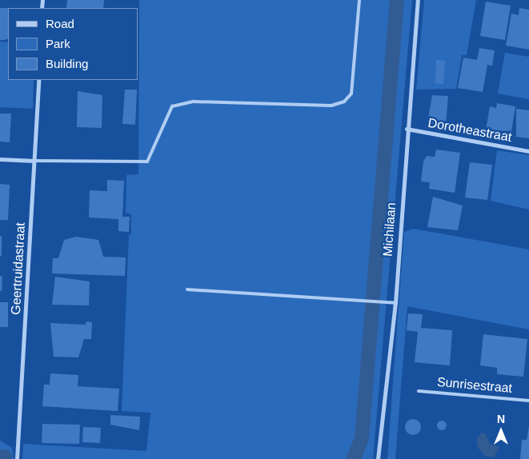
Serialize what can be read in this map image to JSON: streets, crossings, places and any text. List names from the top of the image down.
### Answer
{
  "streets": {
    "street": ["Dorotheastraat", "Michilaan", "Geertruidastraat"],
    "lane": ["Sunrisestraat"]
  },
  "crossings": [
    ["Dorotheastraat", "Michilaan"]
  ],
  "legend": ["Road", "Park", "Building"],
  "north": "top"
}
